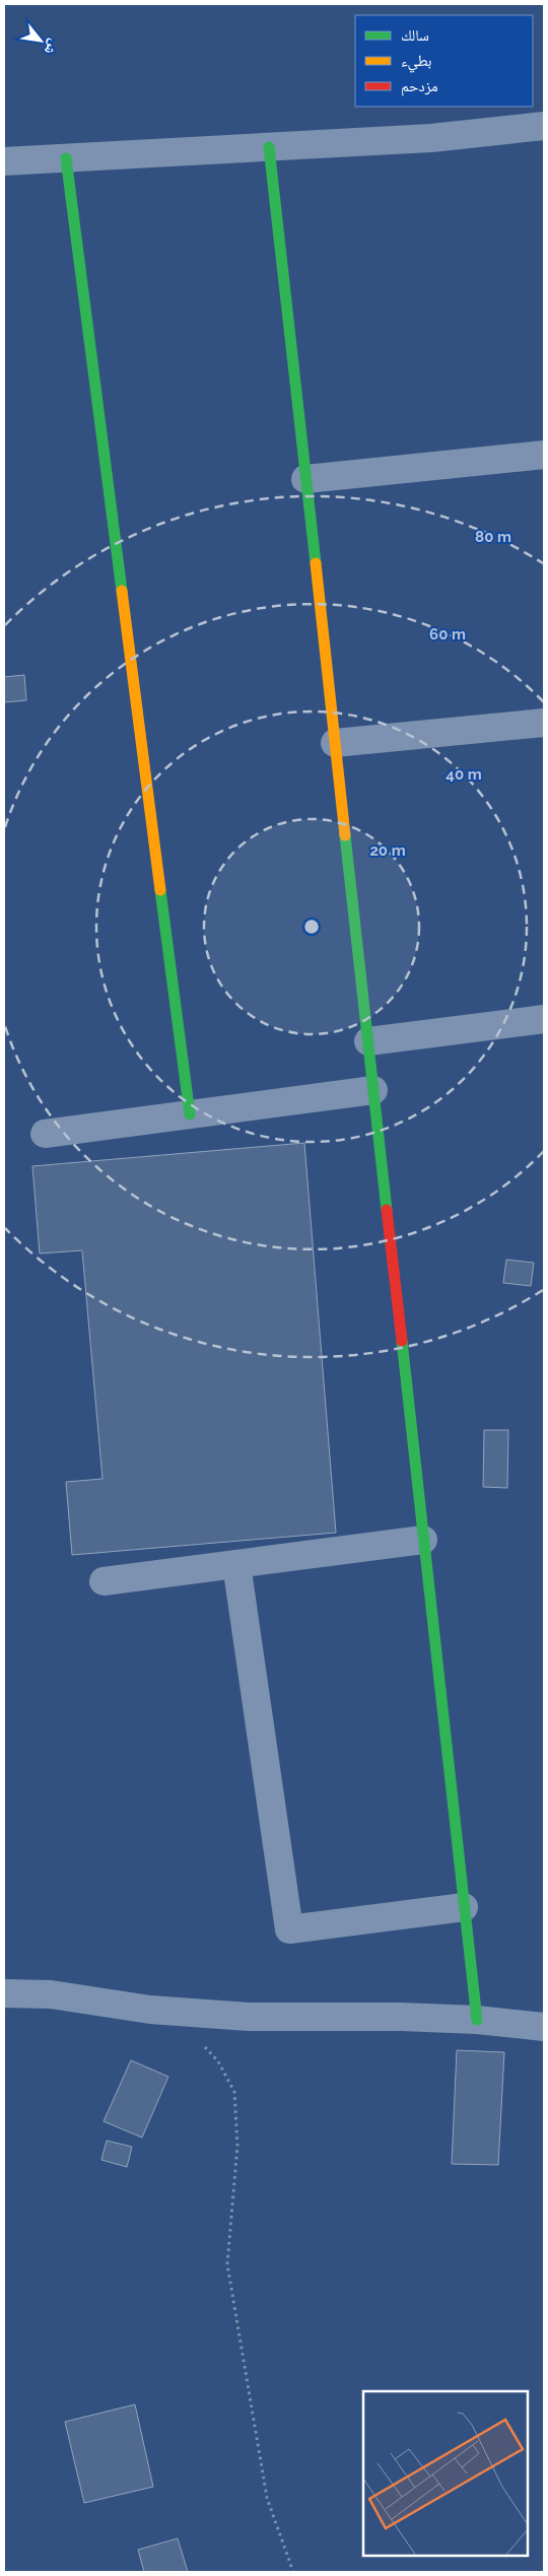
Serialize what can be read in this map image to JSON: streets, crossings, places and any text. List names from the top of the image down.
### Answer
{
  "legend": ["سالك", "بطيء", "مزدحم"],
  "north": "bottom right",
  "rings": [
    "80 m",
    "60 m",
    "40 m",
    "20 m"
  ]
}
